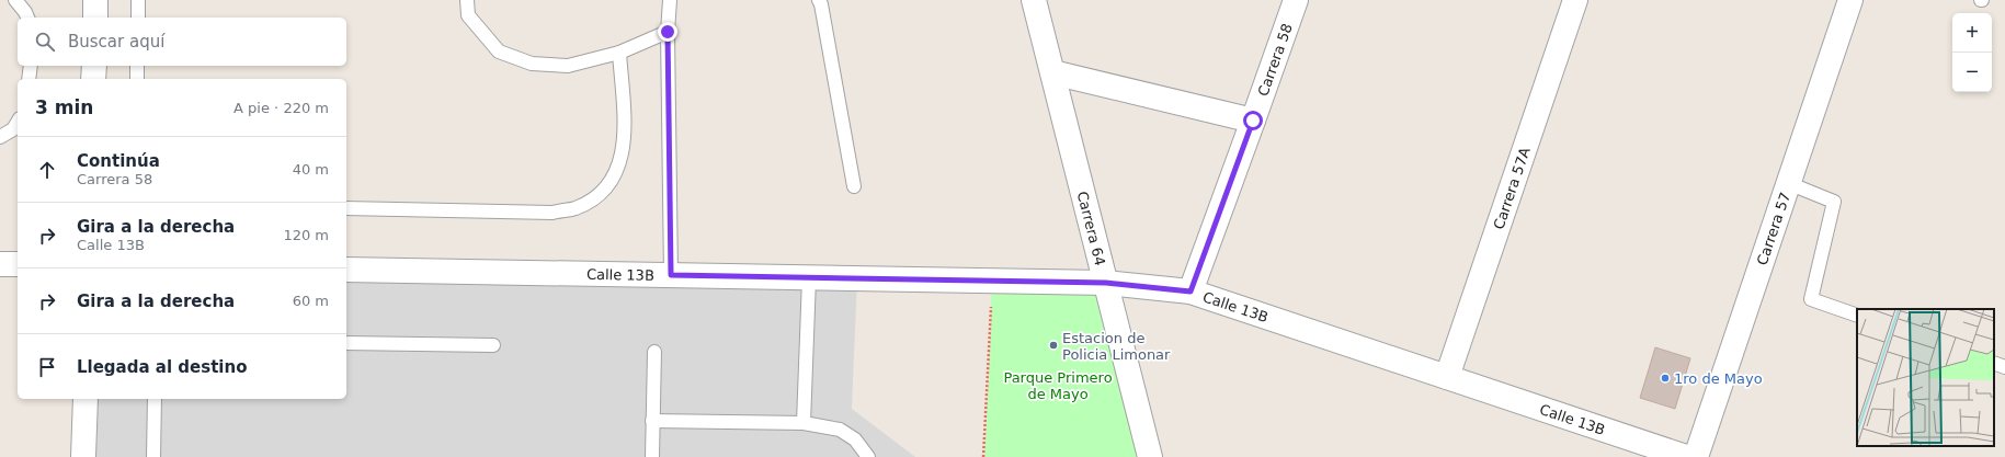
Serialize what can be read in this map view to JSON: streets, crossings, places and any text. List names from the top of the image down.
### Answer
{
  "streets": {
    "street": [
      "Carrera 58",
      "Carrera 57A",
      "Carrera 64",
      "Carrera 57",
      "Calle 13B"
    ]
  },
  "crossings": [
    ["Carrera 58", "Calle 13B"],
    ["Carrera 57A", "Calle 13B"],
    ["Carrera 64", "Calle 13B"]
  ],
  "parks": ["Parque Primero de Mayo"],
  "places": ["Estacion de Policia Limonar", "1ro de Mayo"],
  "page": {
    "map_buttons": ["+", "−"],
    "search": "Buscar aquí",
    "heading": ["3 min", "A pie · 220 m"],
    "list": [
      ["Continúa", "Carrera 58", "40 m"],
      ["Gira a la derecha", "Calle 13B", "120 m"],
      ["Gira a la derecha", "60 m"],
      "Llegada al destino"
    ]
  }
}
